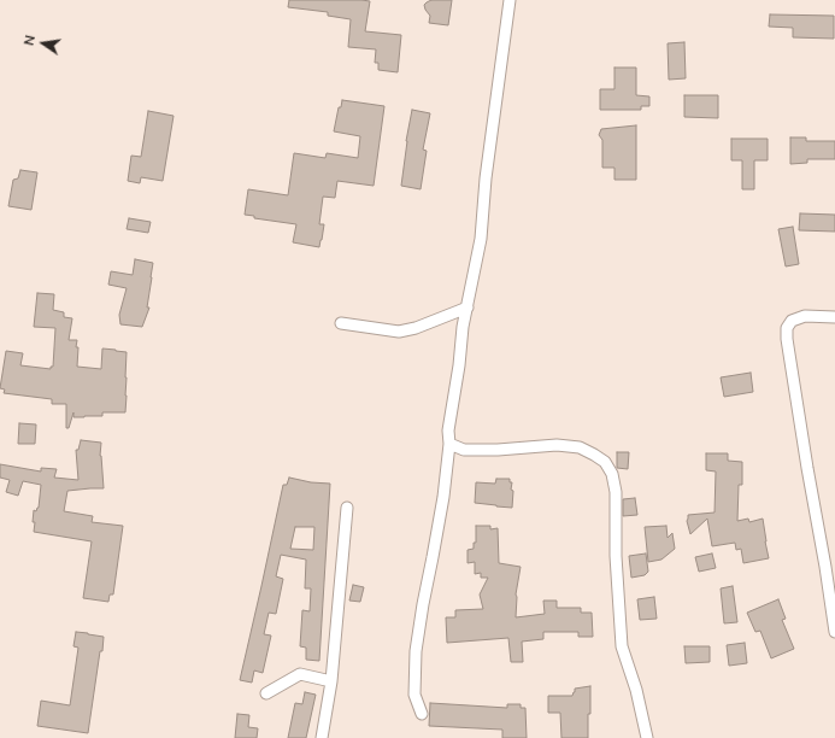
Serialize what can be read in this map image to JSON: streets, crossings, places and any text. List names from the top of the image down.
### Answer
{
  "north": "left"
}
